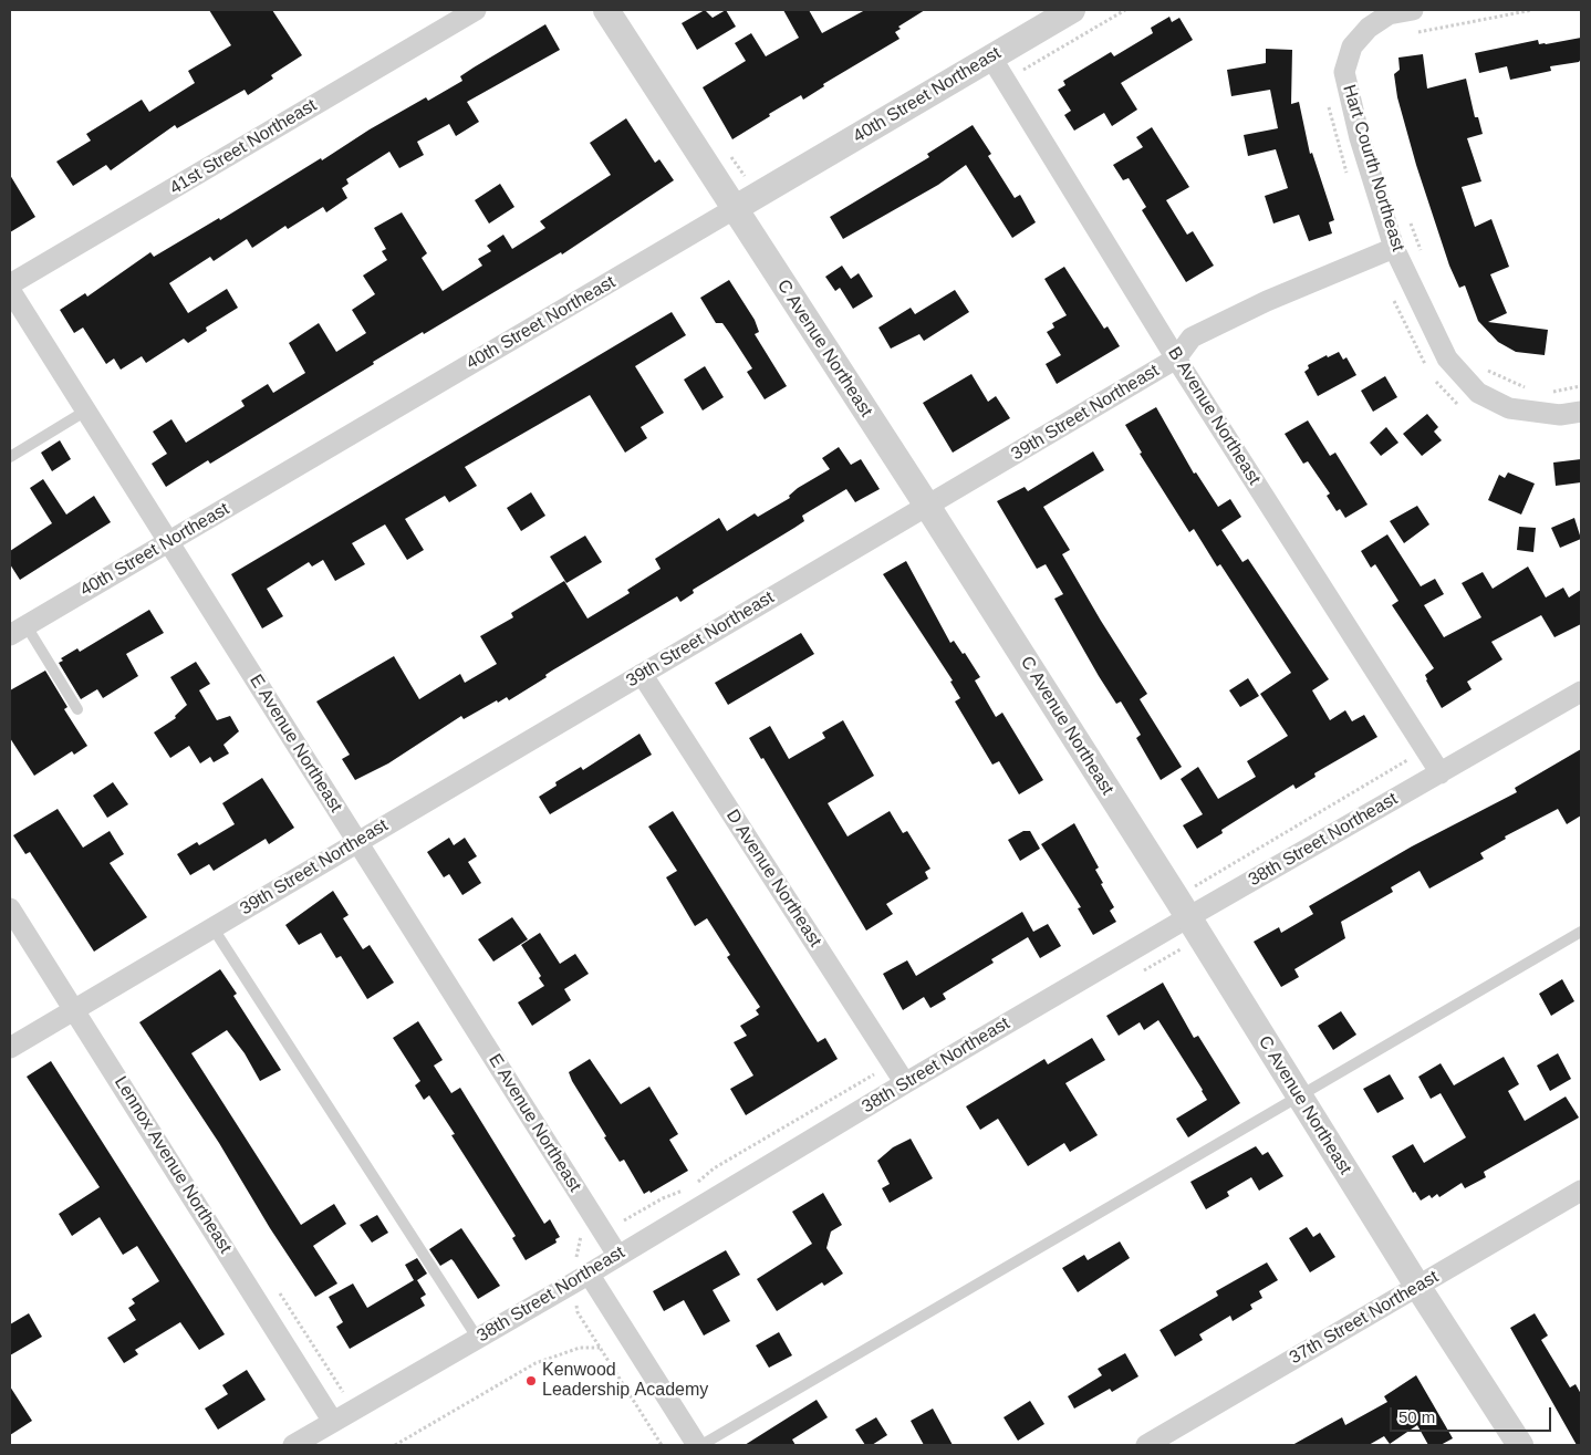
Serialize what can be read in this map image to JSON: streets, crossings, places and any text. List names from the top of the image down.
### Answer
{
  "streets": {
    "street": [
      "40th Street Northeast",
      "41st Street Northeast",
      "Hart Courth Northeast",
      "C Avenue Northeast",
      "39th Street Northeast",
      "B Avenue Northeast",
      "E Avenue Northeast",
      "38th Street Northeast",
      "D Avenue Northeast",
      "Lennox Avenue Northeast",
      "37th Street Northeast"
    ]
  },
  "crossings": [
    ["40th Street Northeast", "C Avenue Northeast"],
    ["40th Street Northeast", "B Avenue Northeast"],
    ["40th Street Northeast", "E Avenue Northeast"],
    ["Hart Courth Northeast", "39th Street Northeast"],
    ["C Avenue Northeast", "39th Street Northeast"],
    ["C Avenue Northeast", "38th Street Northeast"],
    ["C Avenue Northeast", "37th Street Northeast"],
    ["39th Street Northeast", "B Avenue Northeast"],
    ["39th Street Northeast", "E Avenue Northeast"],
    ["39th Street Northeast", "D Avenue Northeast"],
    ["39th Street Northeast", "Lennox Avenue Northeast"],
    ["B Avenue Northeast", "38th Street Northeast"],
    ["E Avenue Northeast", "38th Street Northeast"],
    ["38th Street Northeast", "D Avenue Northeast"],
    ["38th Street Northeast", "Lennox Avenue Northeast"]
  ],
  "places": ["Kenwood Leadership Academy"],
  "scale_bar": "50 m"
}
